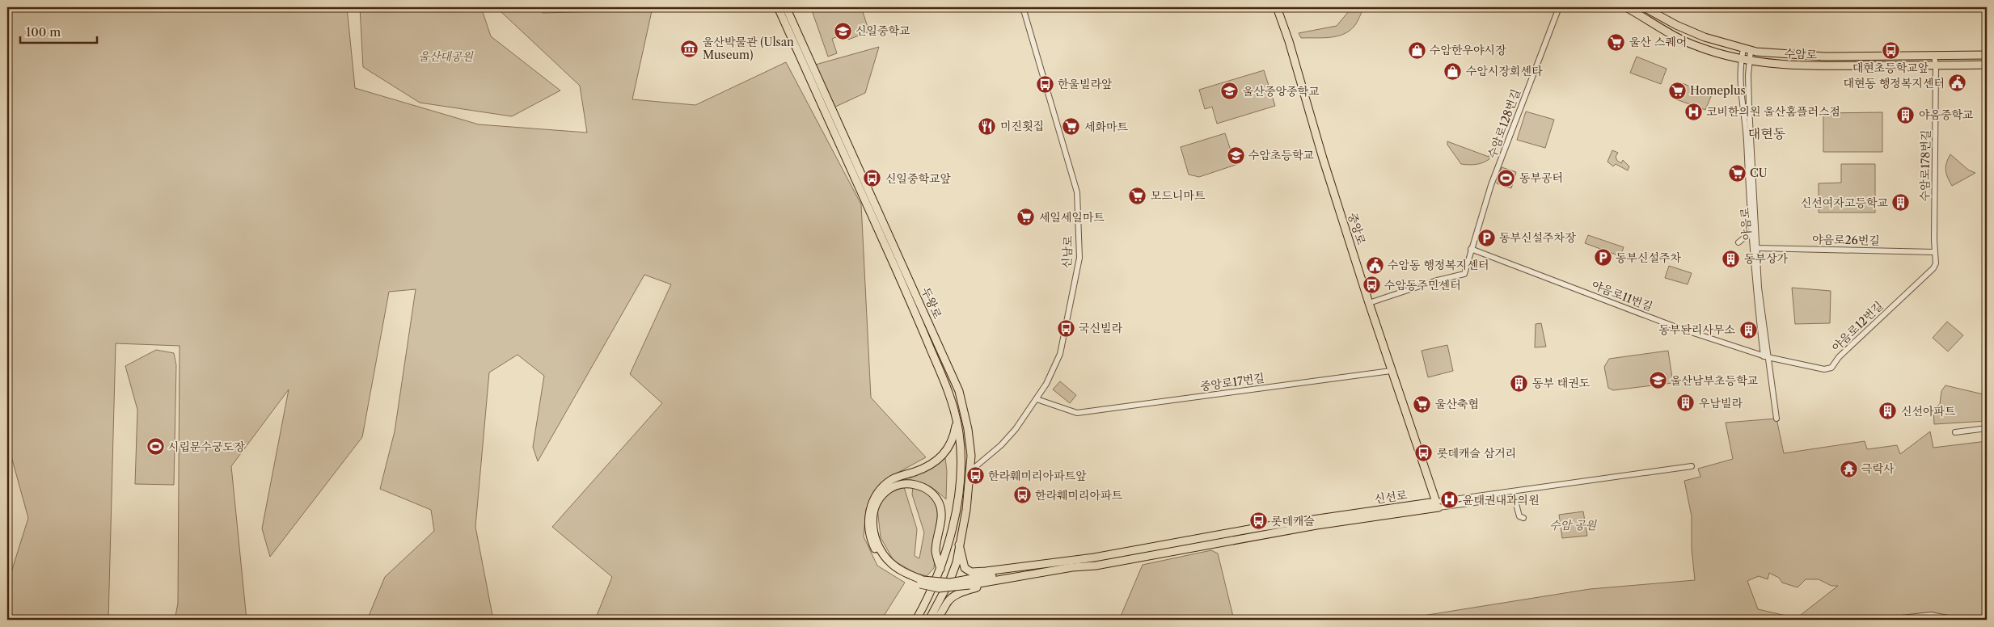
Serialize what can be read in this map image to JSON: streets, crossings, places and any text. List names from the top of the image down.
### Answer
{
  "streets": {
    "main road": [
      "수암로",
      "중앙로",
      "두왕로",
      "신선로"
    ],
    "street": [
      "수암로128번길",
      "수암로178번길",
      "야음로",
      "야음로26번길",
      "신남로",
      "야음로11번길",
      "야음로12번길",
      "중앙로17번길"
    ]
  },
  "crossings": [
    ["수암로", "수암로178번길"],
    ["수암로", "야음로"],
    ["수암로128번길", "중앙로"],
    ["수암로128번길", "야음로11번길"],
    ["수암로178번길", "야음로26번길"],
    ["수암로178번길", "야음로12번길"],
    ["야음로", "야음로26번길"],
    ["야음로", "야음로11번길"],
    ["야음로", "야음로12번길"],
    ["중앙로", "중앙로17번길"],
    ["중앙로", "신선로"],
    ["야음로26번길", "야음로12번길"],
    ["신남로", "두왕로"],
    ["신남로", "중앙로17번길"],
    ["야음로11번길", "야음로12번길"]
  ],
  "districts": ["대현동"],
  "parks": ["울산대공원", "수암 공원"],
  "places": {
    "school or university": [
      "신일중학교",
      "울산중앙중학교",
      "수암초등학교",
      "울산남부초등학교"
    ],
    "supermarket": [
      "울산 스퀘어",
      "Homeplus",
      "세화마트",
      "CU",
      "모드니마트",
      "세일세일마트",
      "울산축협"
    ],
    "museum": ["울산박물관 (Ulsan Museum)"],
    "shop": ["수암한우야시장", "수암시장회센타"],
    "bus stop": [
      "대현초등학교앞",
      "한울빌라앞",
      "신일중학교앞",
      "수암동주민센터",
      "국신빌라",
      "롯데캐슬 삼거리",
      "한라훼미리아파트앞",
      "한라훼미리아파트",
      "롯데캐슬"
    ],
    "public building": ["대현동 행정복지센터", "수암동 행정복지센터"],
    "hospital": ["코비한의원 울산홈플러스점", "윤태권내과의원"],
    "building": [
      "야음중학교",
      "신선여자고등학교",
      "동부상가",
      "동부돤리사무소",
      "동부 태권도",
      "우남빌라",
      "신선아파트"
    ],
    "restaurant": ["미진횟집"],
    "sports": ["동부공터", "시립문수궁도장"],
    "parking": ["동부신설주차장", "동부신설주차"],
    "temple": ["극락사"]
  },
  "scale_bar": "100 m"
}
